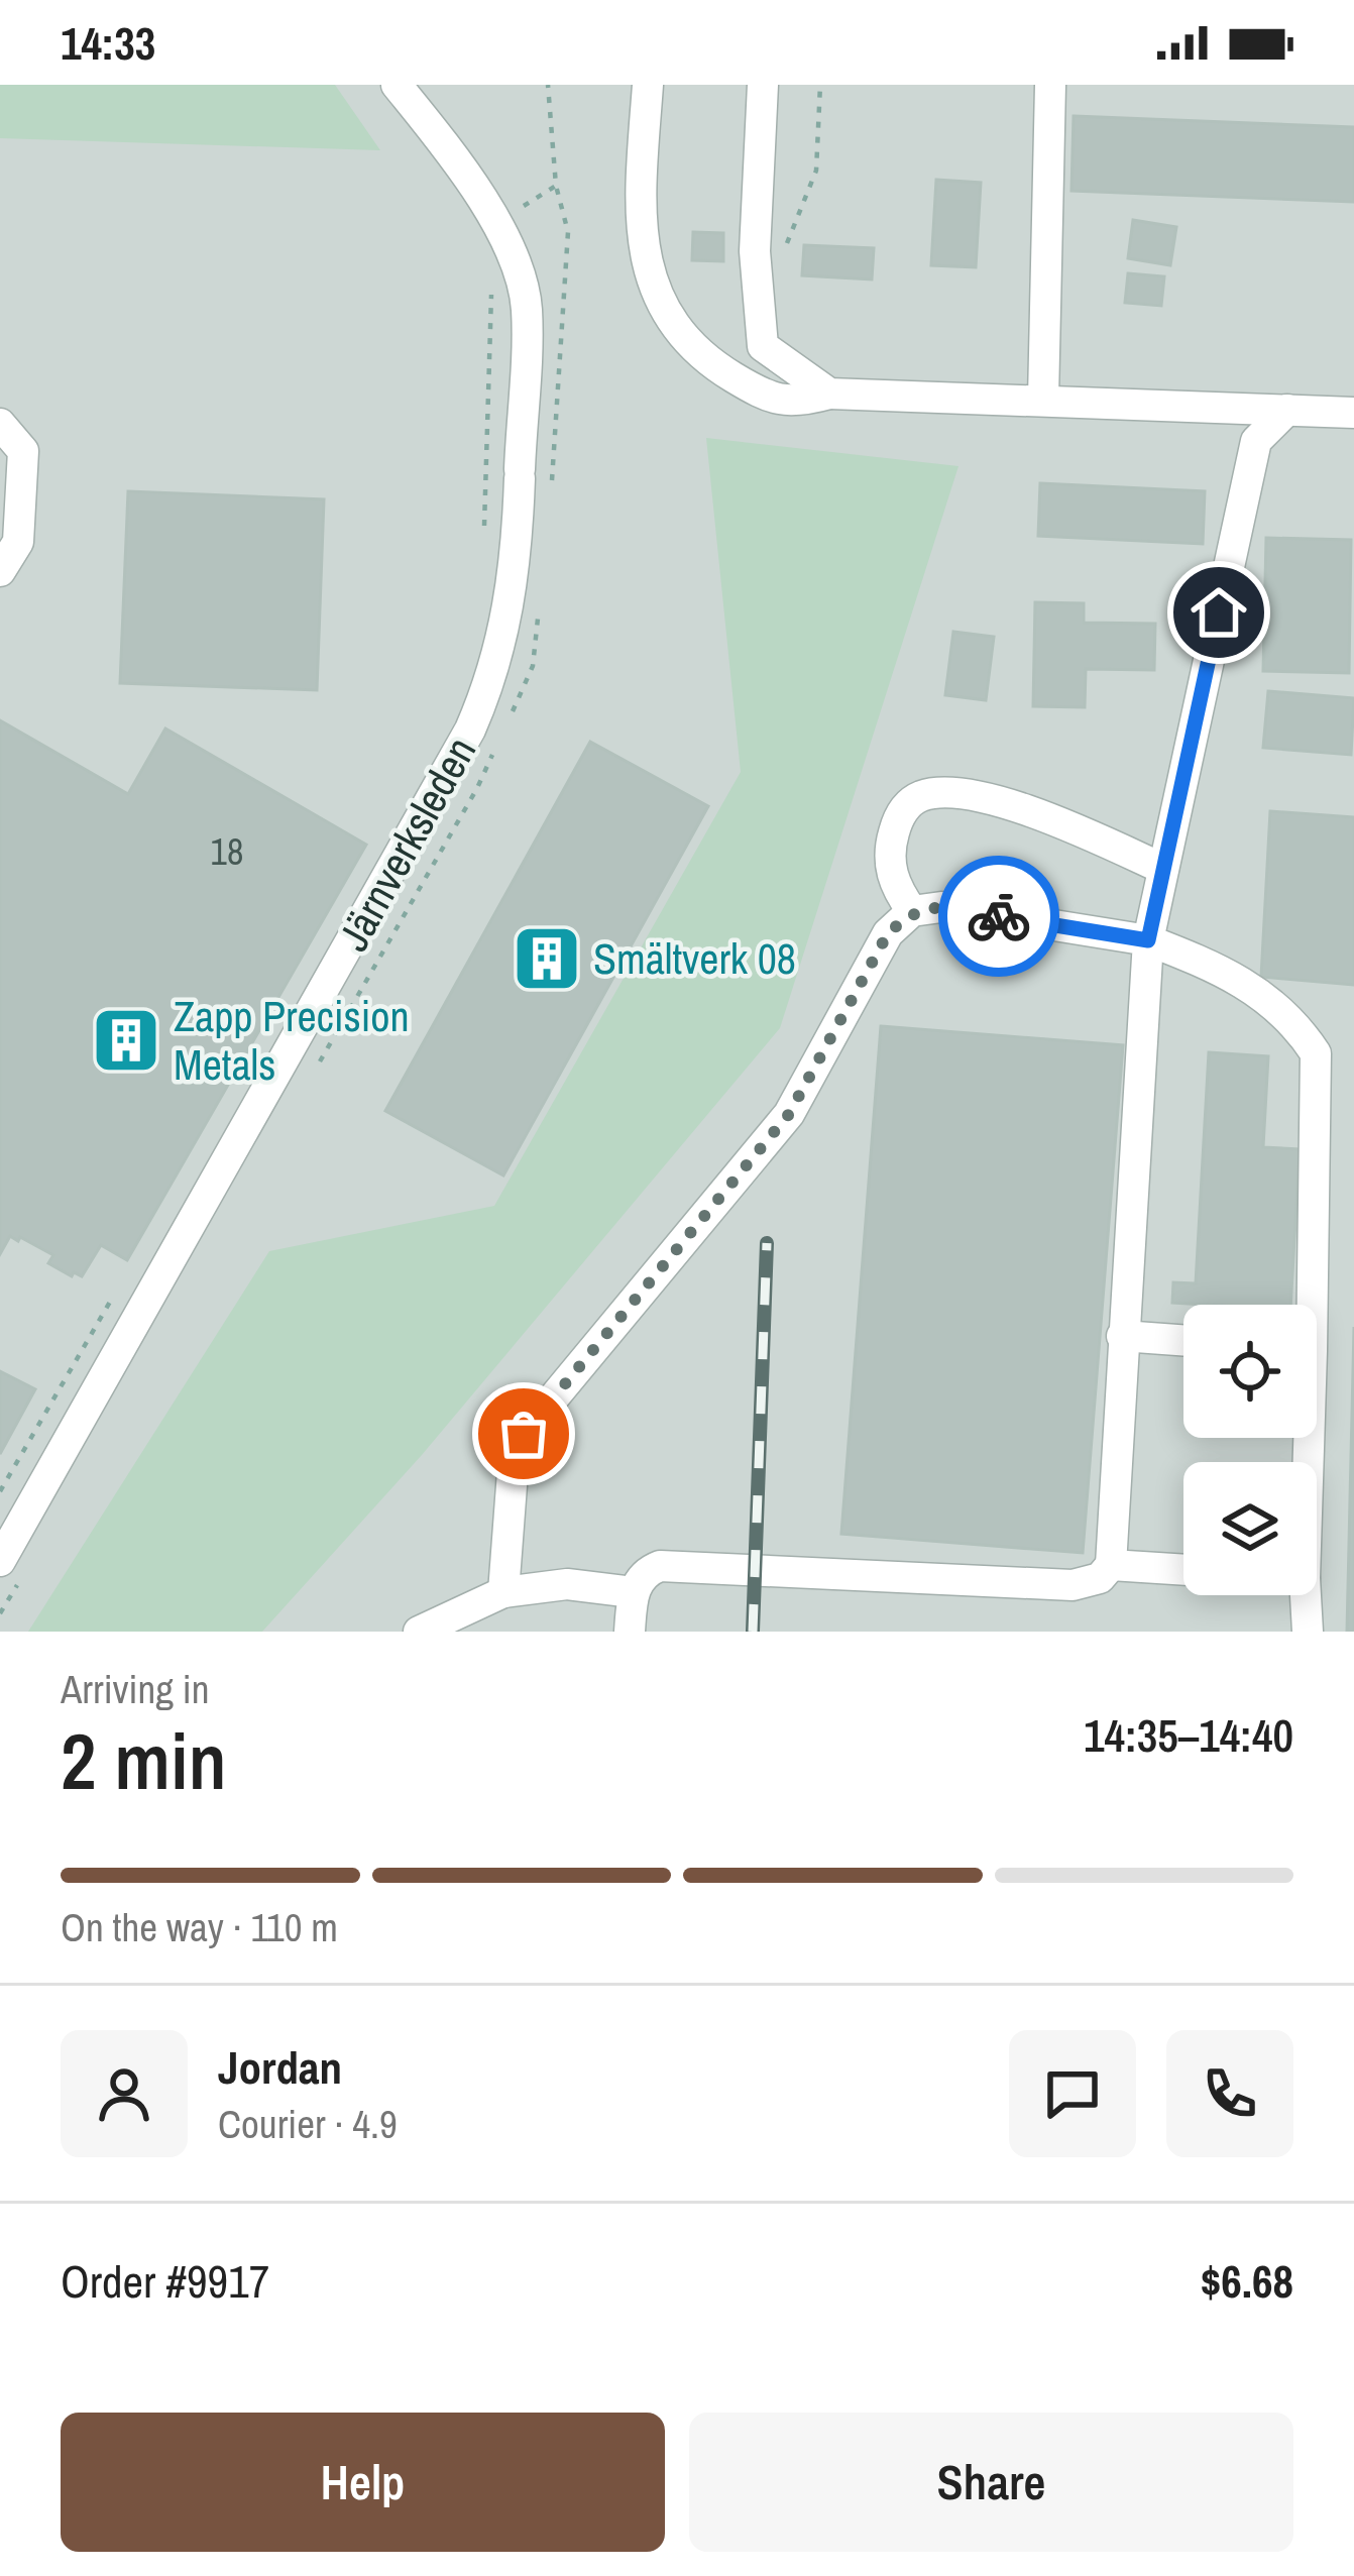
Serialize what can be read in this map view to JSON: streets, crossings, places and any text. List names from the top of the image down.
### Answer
{
  "streets": {
    "street": ["Järnverksleden"]
  },
  "places": {
    "building": ["Smältverk 08", "Zapp Precision Metals"]
  },
  "house_numbers": ["18"],
  "page": {
    "status": "14:33",
    "heading": ["2 min", "Arriving in", "14:35–14:40"],
    "panel": [
      "Jordan",
      "Courier · 4.9",
      "Order #9917",
      "$6.68"
    ],
    "bar": "On the way · 110 m",
    "buttons": ["Help", "Share"]
  }
}
